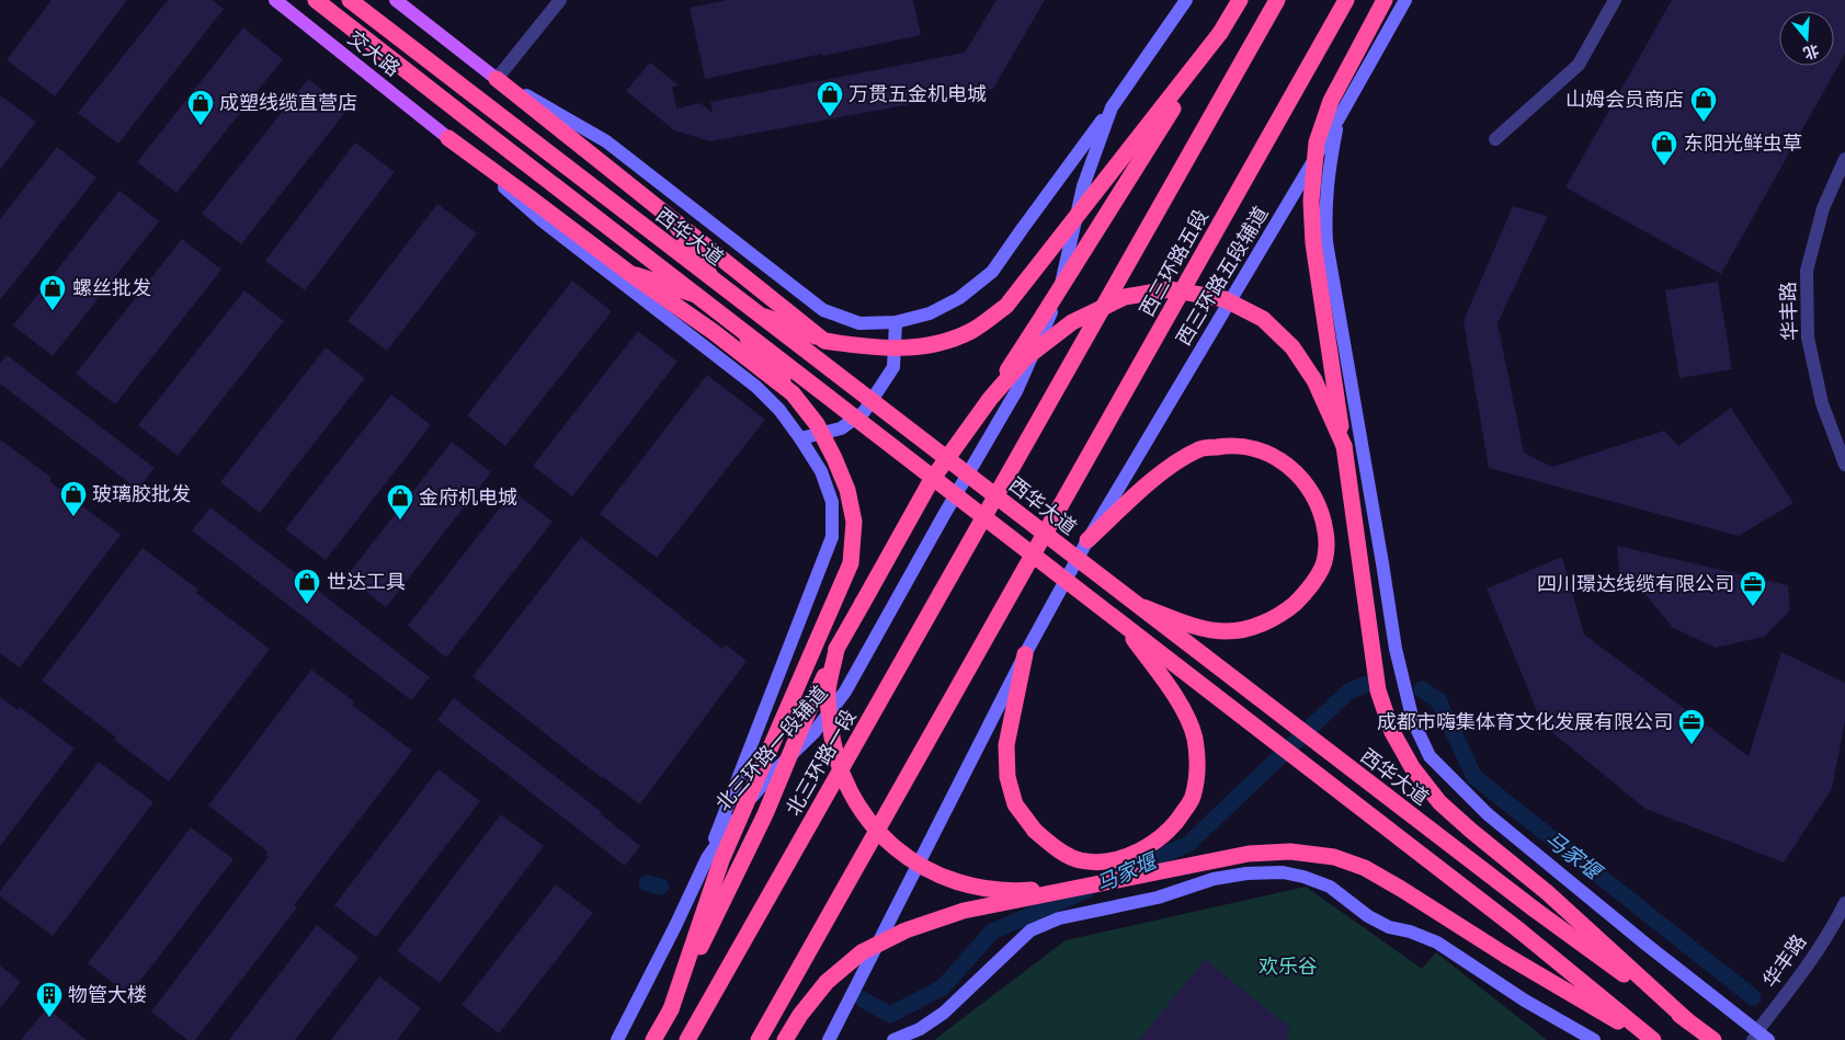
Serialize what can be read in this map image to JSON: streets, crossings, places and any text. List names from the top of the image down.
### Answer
{
  "streets": {
    "highway": ["西华大道", "西三环路五段", "北三环路一段"],
    "main road": ["交大路", "西三环路五段辅道", "北三环路一段辅道"],
    "street": ["华丰路"]
  },
  "crossings": [
    ["西三环路五段", "北三环路一段"]
  ],
  "water": ["马家堰"],
  "parks": ["欢乐谷"],
  "places": {
    "shop": [
      "万贯五金机电城",
      "山姆会员商店",
      "成塑线缆直营店",
      "东阳光鲜虫草",
      "螺丝批发",
      "玻璃胶批发",
      "金府机电城",
      "世达工具"
    ],
    "office": ["四川璟达线缆有限公司", "成都市嗨集体育文化发展有限公司"],
    "building": ["物管大楼"]
  },
  "north": "bottom"
}
